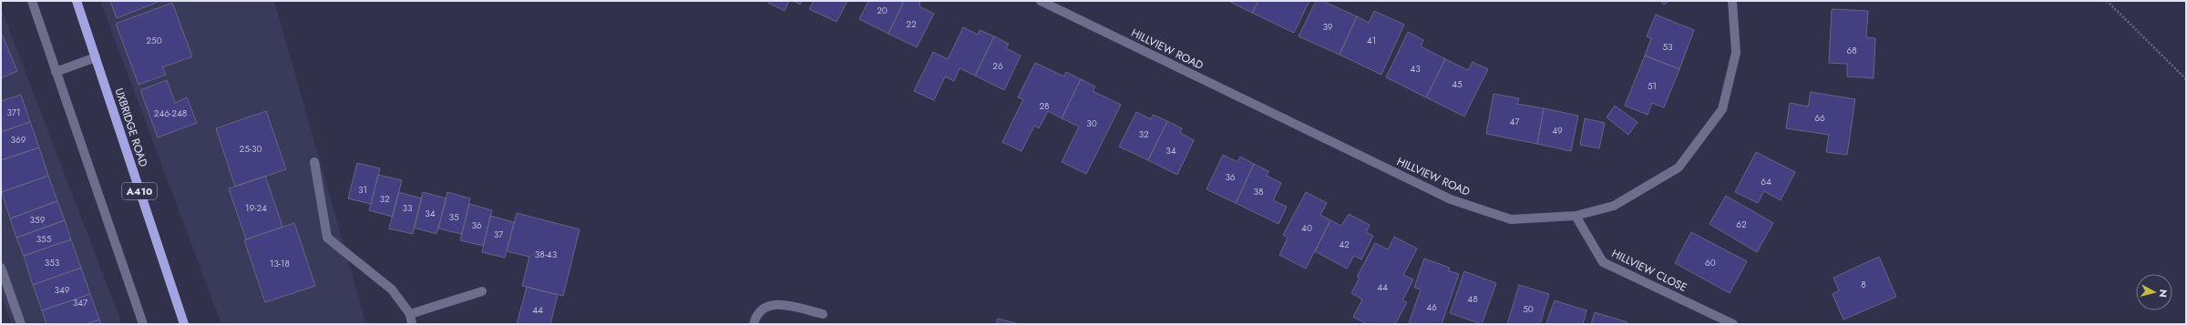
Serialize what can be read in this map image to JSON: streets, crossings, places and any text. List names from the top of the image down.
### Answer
{
  "streets": {
    "main road": ["UXBRIDGE ROAD", "A410"],
    "street": ["HILLVIEW ROAD", "HILLVIEW CLOSE"]
  },
  "crossings": [
    ["HILLVIEW ROAD", "HILLVIEW CLOSE"]
  ],
  "house_numbers": [
    "20",
    "22",
    "39",
    "250",
    "41",
    "53",
    "68",
    "26",
    "43",
    "45",
    "51",
    "28",
    "371",
    "246-248",
    "66",
    "47",
    "30",
    "49",
    "32",
    "369",
    "25-30",
    "34",
    "36",
    "64",
    "31",
    "38",
    "32",
    "19-24",
    "33",
    "34",
    "35",
    "359",
    "62",
    "36",
    "40",
    "37",
    "355",
    "42",
    "38-43",
    "353",
    "60",
    "13-18",
    "8",
    "44",
    "349",
    "48",
    "347",
    "46",
    "50",
    "44"
  ],
  "north": "right"
}
